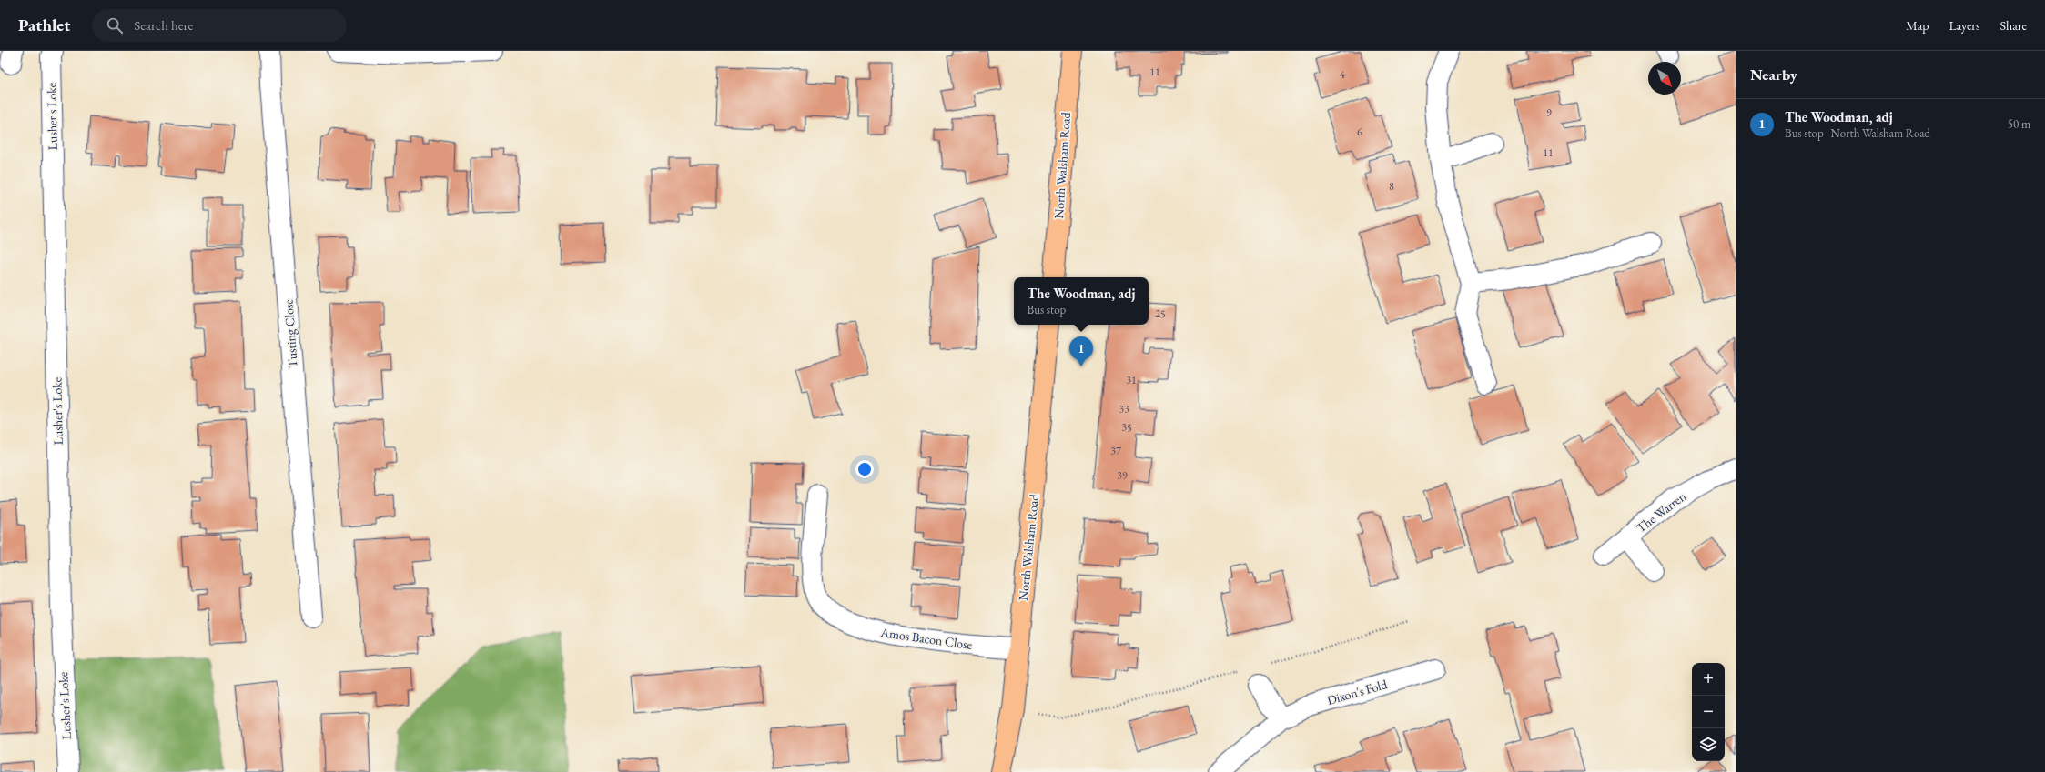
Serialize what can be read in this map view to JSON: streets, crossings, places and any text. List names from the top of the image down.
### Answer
{
  "streets": {
    "main road": ["North Walsham Road"],
    "street": [
      "Lusher's Loke",
      "Tusting Close",
      "The Warren",
      "Amos Bacon Close",
      "Dixon's Fold"
    ]
  },
  "crossings": [
    ["North Walsham Road", "Amos Bacon Close"]
  ],
  "house_numbers": [
    "11",
    "4",
    "9",
    "6",
    "11",
    "8",
    "25",
    "31",
    "33",
    "35",
    "37",
    "39"
  ],
  "north": "bottom right",
  "page": {
    "header": "Pathlet",
    "search": "Search here",
    "nav": ["Map", "Layers", "Share"],
    "heading": "Nearby",
    "list": [
      {
        "mark": "1",
        "name": "The Woodman, adj",
        "note": "Bus stop · North Walsham Road",
        "value": "50 m"
      }
    ],
    "popup": ["The Woodman, adj", "Bus stop"],
    "pins": "1",
    "map_buttons": ["+", "−"]
  }
}
